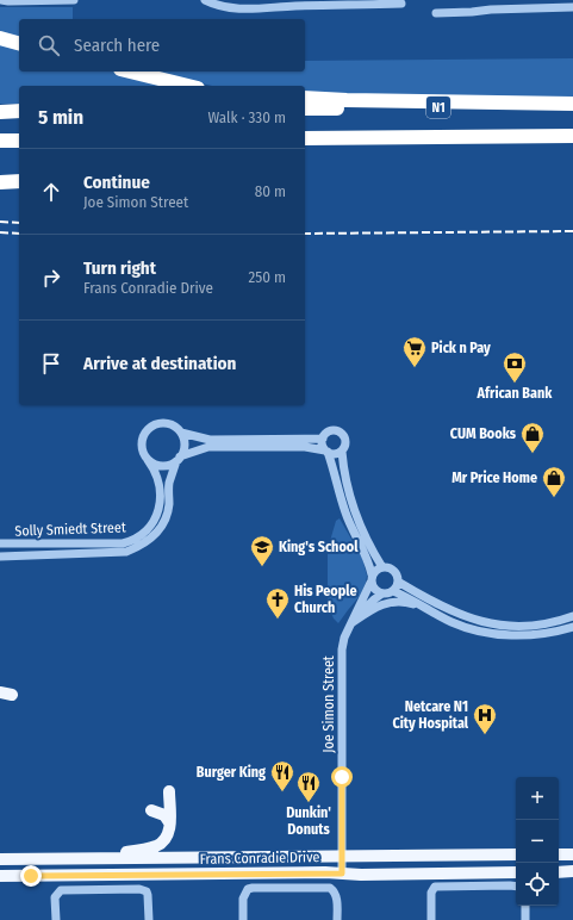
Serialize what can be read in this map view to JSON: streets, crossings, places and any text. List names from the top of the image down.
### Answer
{
  "streets": {
    "highway": ["N1"],
    "main road": ["Frans Conradie Drive"],
    "street": ["Solly Smiedt Street", "Joe Simon Street"]
  },
  "crossings": [
    ["Joe Simon Street", "Frans Conradie Drive"]
  ],
  "places": {
    "supermarket": ["Pick n Pay"],
    "bank": ["African Bank"],
    "shop": ["CUM Books", "Mr Price Home"],
    "school or university": ["King's School"],
    "church": ["His People Church"],
    "hospital": ["Netcare N1 City Hospital"],
    "restaurant": ["Burger King", "Dunkin' Donuts"]
  },
  "page": {
    "search": "Search here",
    "heading": ["5 min", "Walk · 330 m"],
    "list": [
      ["Continue", "Joe Simon Street", "80 m"],
      ["Turn right", "Frans Conradie Drive", "250 m"],
      "Arrive at destination"
    ],
    "map_buttons": ["+", "−"]
  }
}
